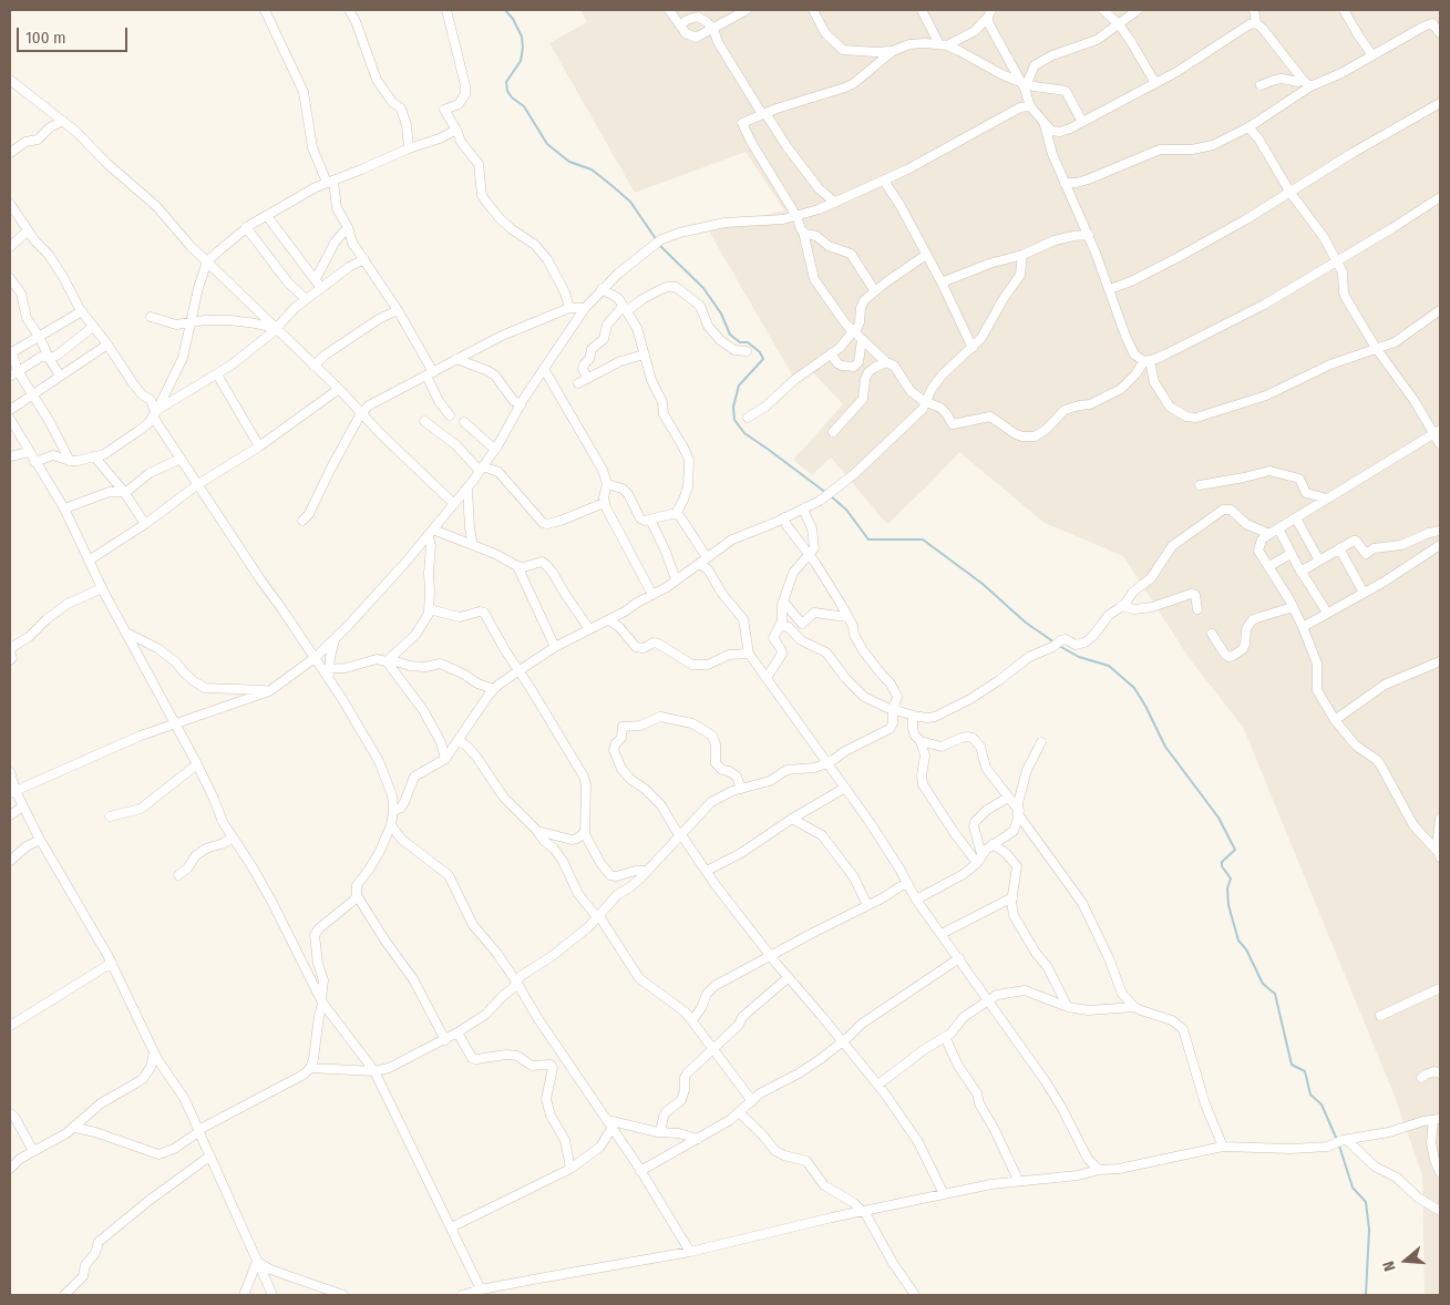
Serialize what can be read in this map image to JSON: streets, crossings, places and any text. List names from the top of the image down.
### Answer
{
  "scale_bar": "100 m",
  "north": "left"
}
